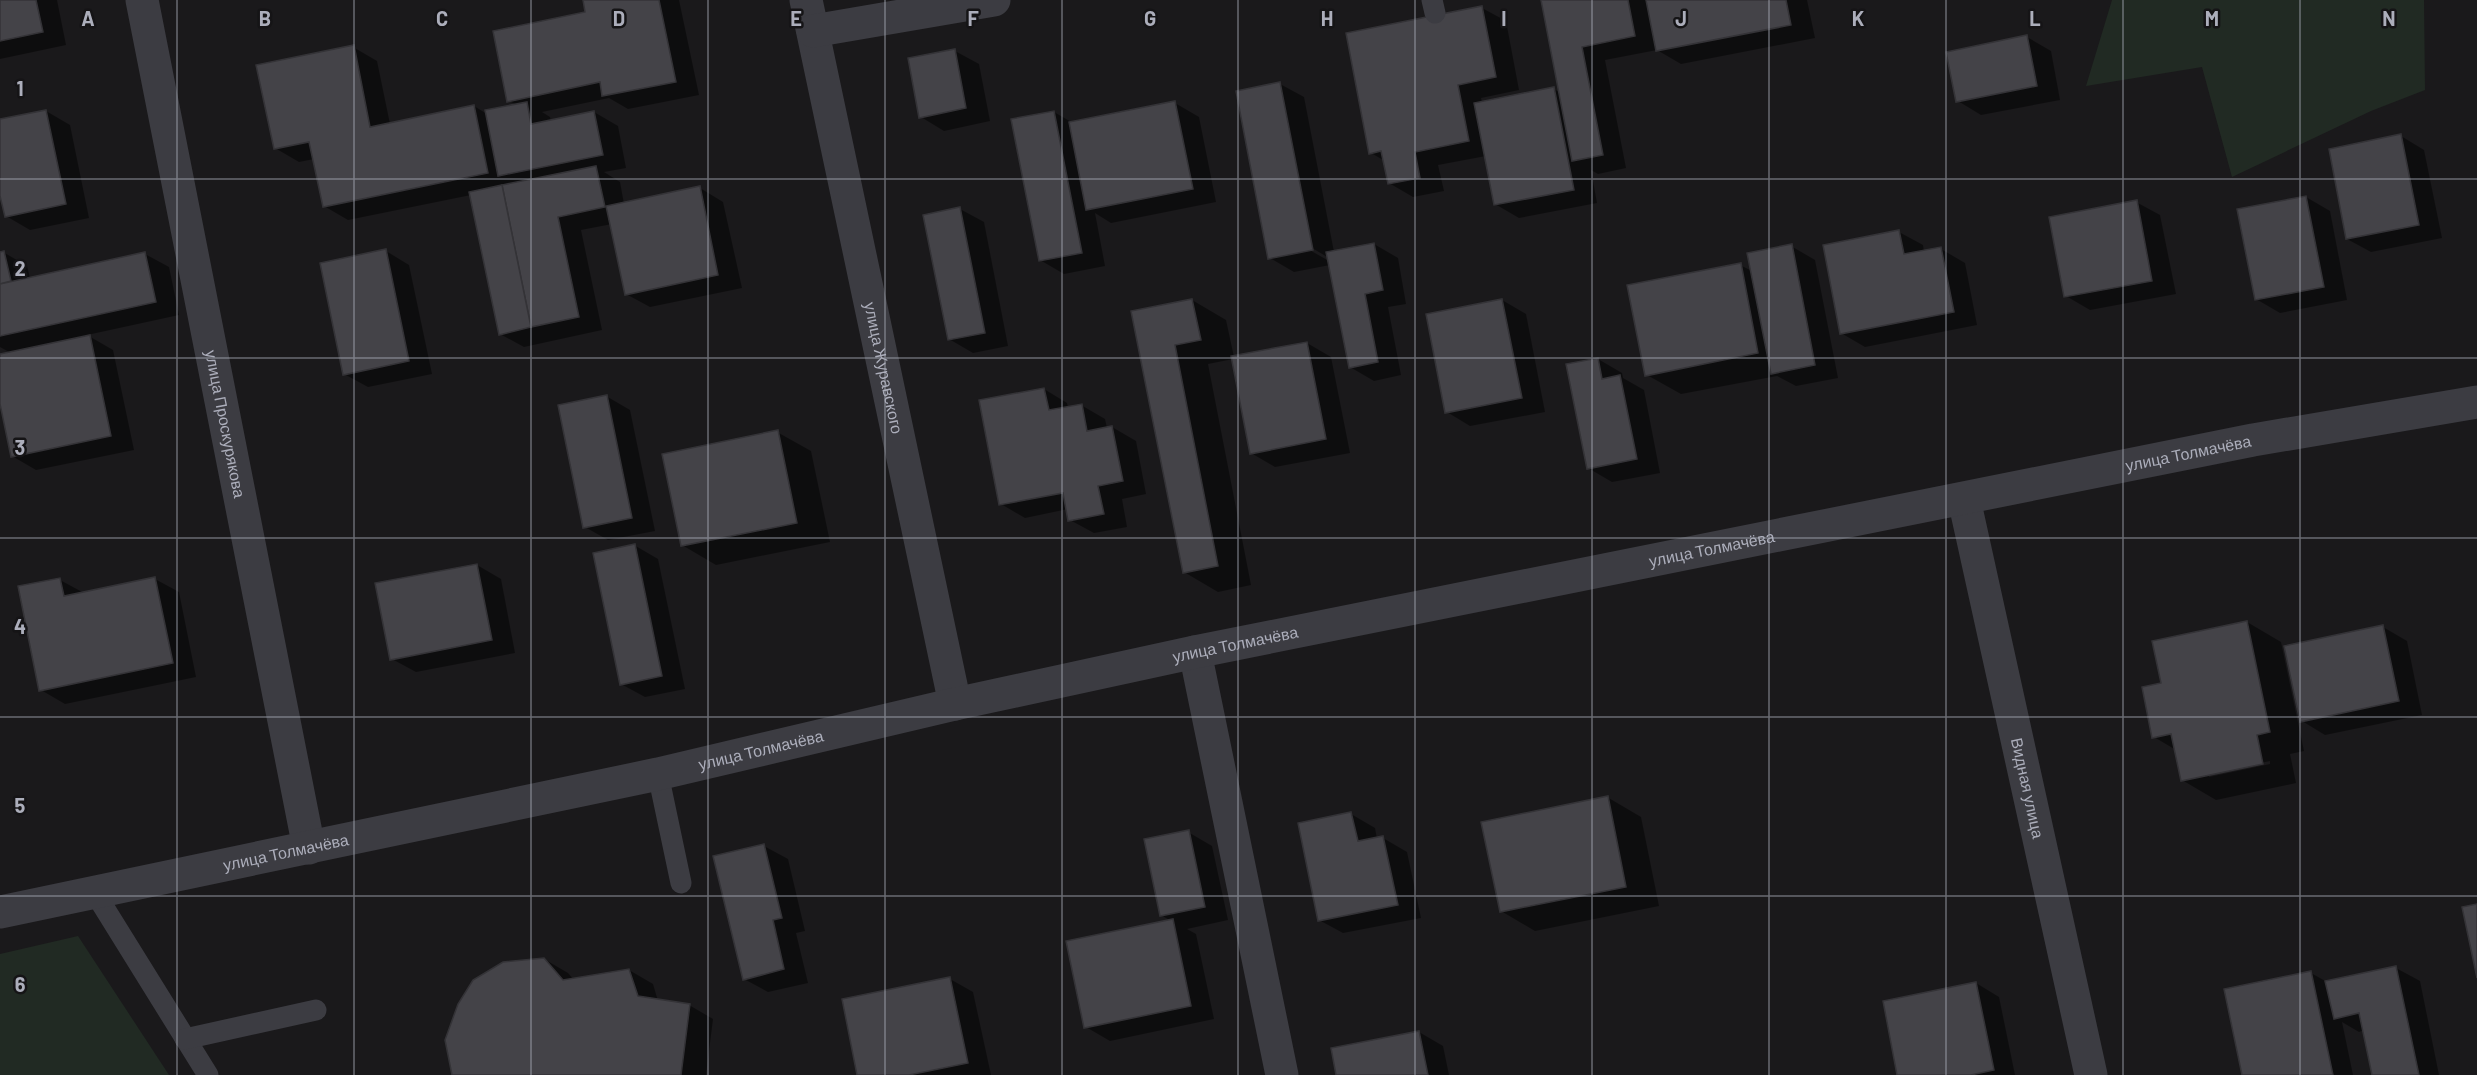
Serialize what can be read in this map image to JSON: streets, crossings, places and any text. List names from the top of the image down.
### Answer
{
  "streets": {
    "street": [
      "улица Журавского",
      "улица Проскурякова",
      "улица Толмачёва",
      "Видная улица"
    ]
  },
  "crossings": [
    ["улица Журавского", "улица Толмачёва"],
    ["улица Проскурякова", "улица Толмачёва"],
    ["улица Толмачёва", "Видная улица"]
  ],
  "grid": {
    "columns": [
      "A",
      "B",
      "C",
      "D",
      "E",
      "F",
      "G",
      "H",
      "I",
      "J",
      "K",
      "L",
      "M",
      "N"
    ],
    "rows": [
      "1",
      "2",
      "3",
      "4",
      "5",
      "6"
    ]
  }
}
